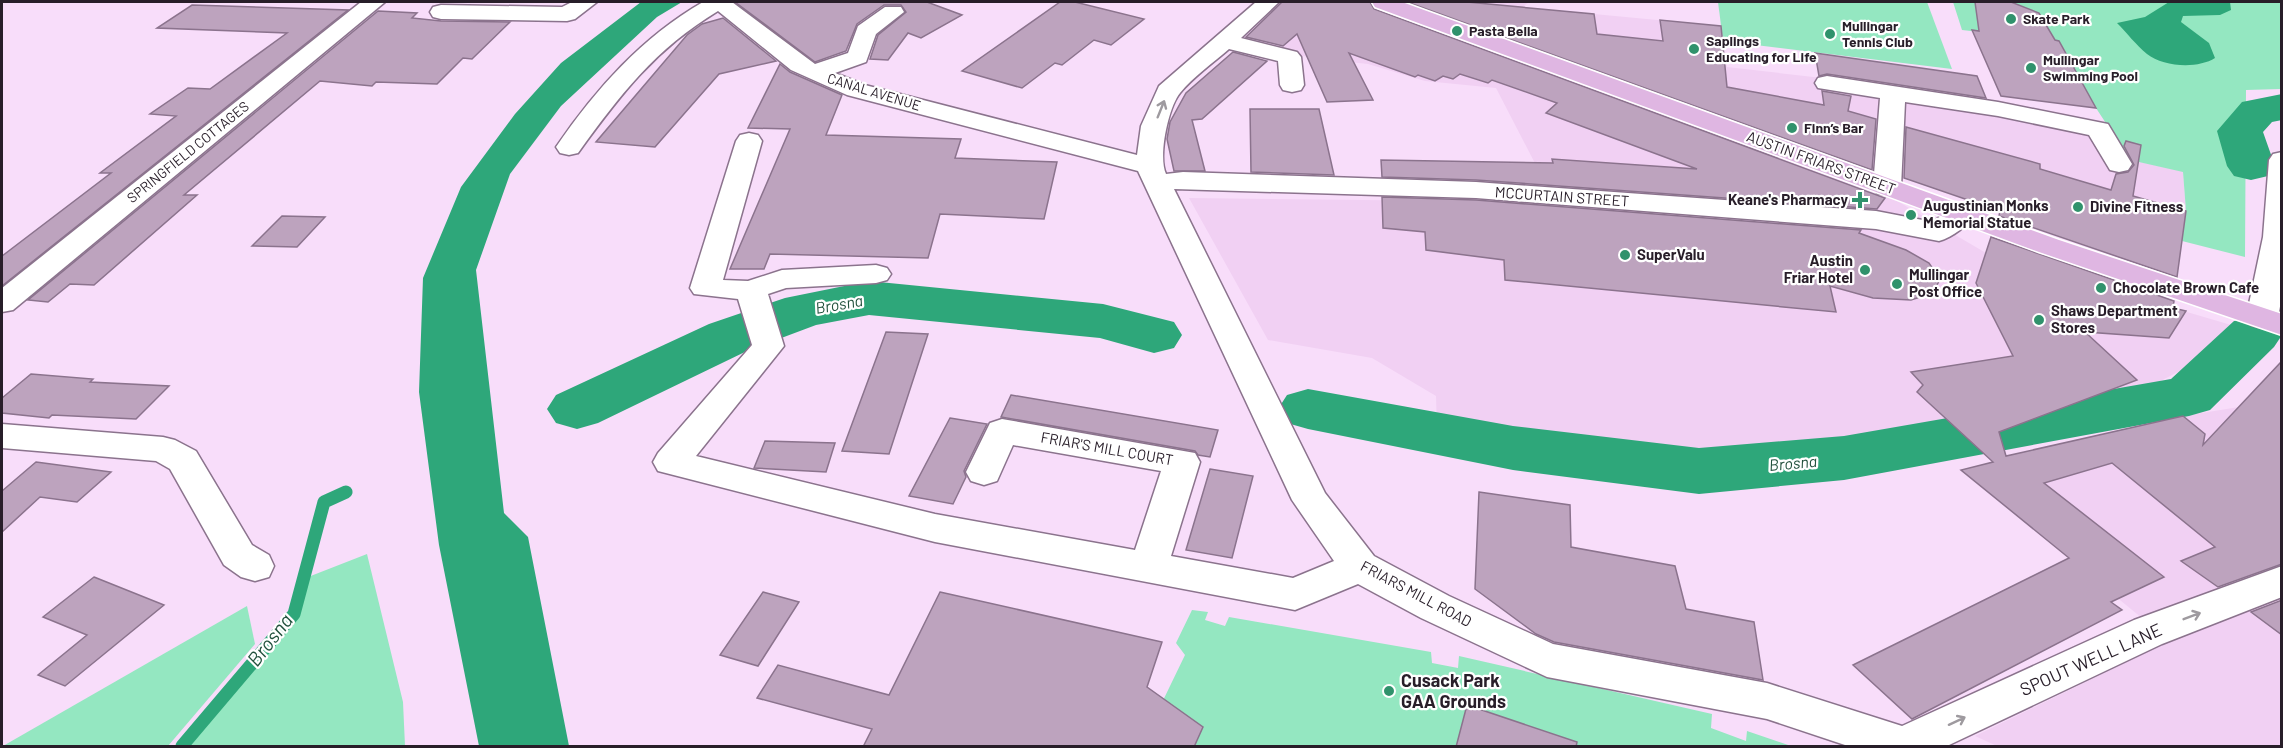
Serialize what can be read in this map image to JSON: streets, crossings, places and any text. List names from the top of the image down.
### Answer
{
  "streets": {
    "main road": ["AUSTIN FRIARS STREET"],
    "street": [
      "CANAL AVENUE",
      "SPRINGFIELD COTTAGES",
      "MCCURTAIN STREET",
      "FRIAR'S MILL COURT",
      "FRIARS MILL ROAD",
      "SPOUT WELL LANE"
    ]
  },
  "crossings": [
    ["CANAL AVENUE", "MCCURTAIN STREET"],
    ["CANAL AVENUE", "FRIARS MILL ROAD"],
    ["AUSTIN FRIARS STREET", "MCCURTAIN STREET"],
    ["MCCURTAIN STREET", "FRIARS MILL ROAD"],
    ["FRIARS MILL ROAD", "SPOUT WELL LANE"]
  ],
  "one_way": ["SPOUT WELL LANE"],
  "water": ["Brosna"],
  "places": {
    "other": [
      "Skate Park",
      "Pasta Bella",
      "Mullingar Tennis Club",
      "Saplings Educating for Life",
      "Mullingar Swimming Pool",
      "Finn’s Bar",
      "Divine Fitness",
      "Augustinian Monks Memorial Statue",
      "SuperValu",
      "Austin Friar Hotel",
      "Mullingar Post Office",
      "Chocolate Brown Cafe",
      "Shaws Department Stores",
      "Cusack Park GAA Grounds"
    ],
    "health": ["Keane's Pharmacy"]
  }
}
